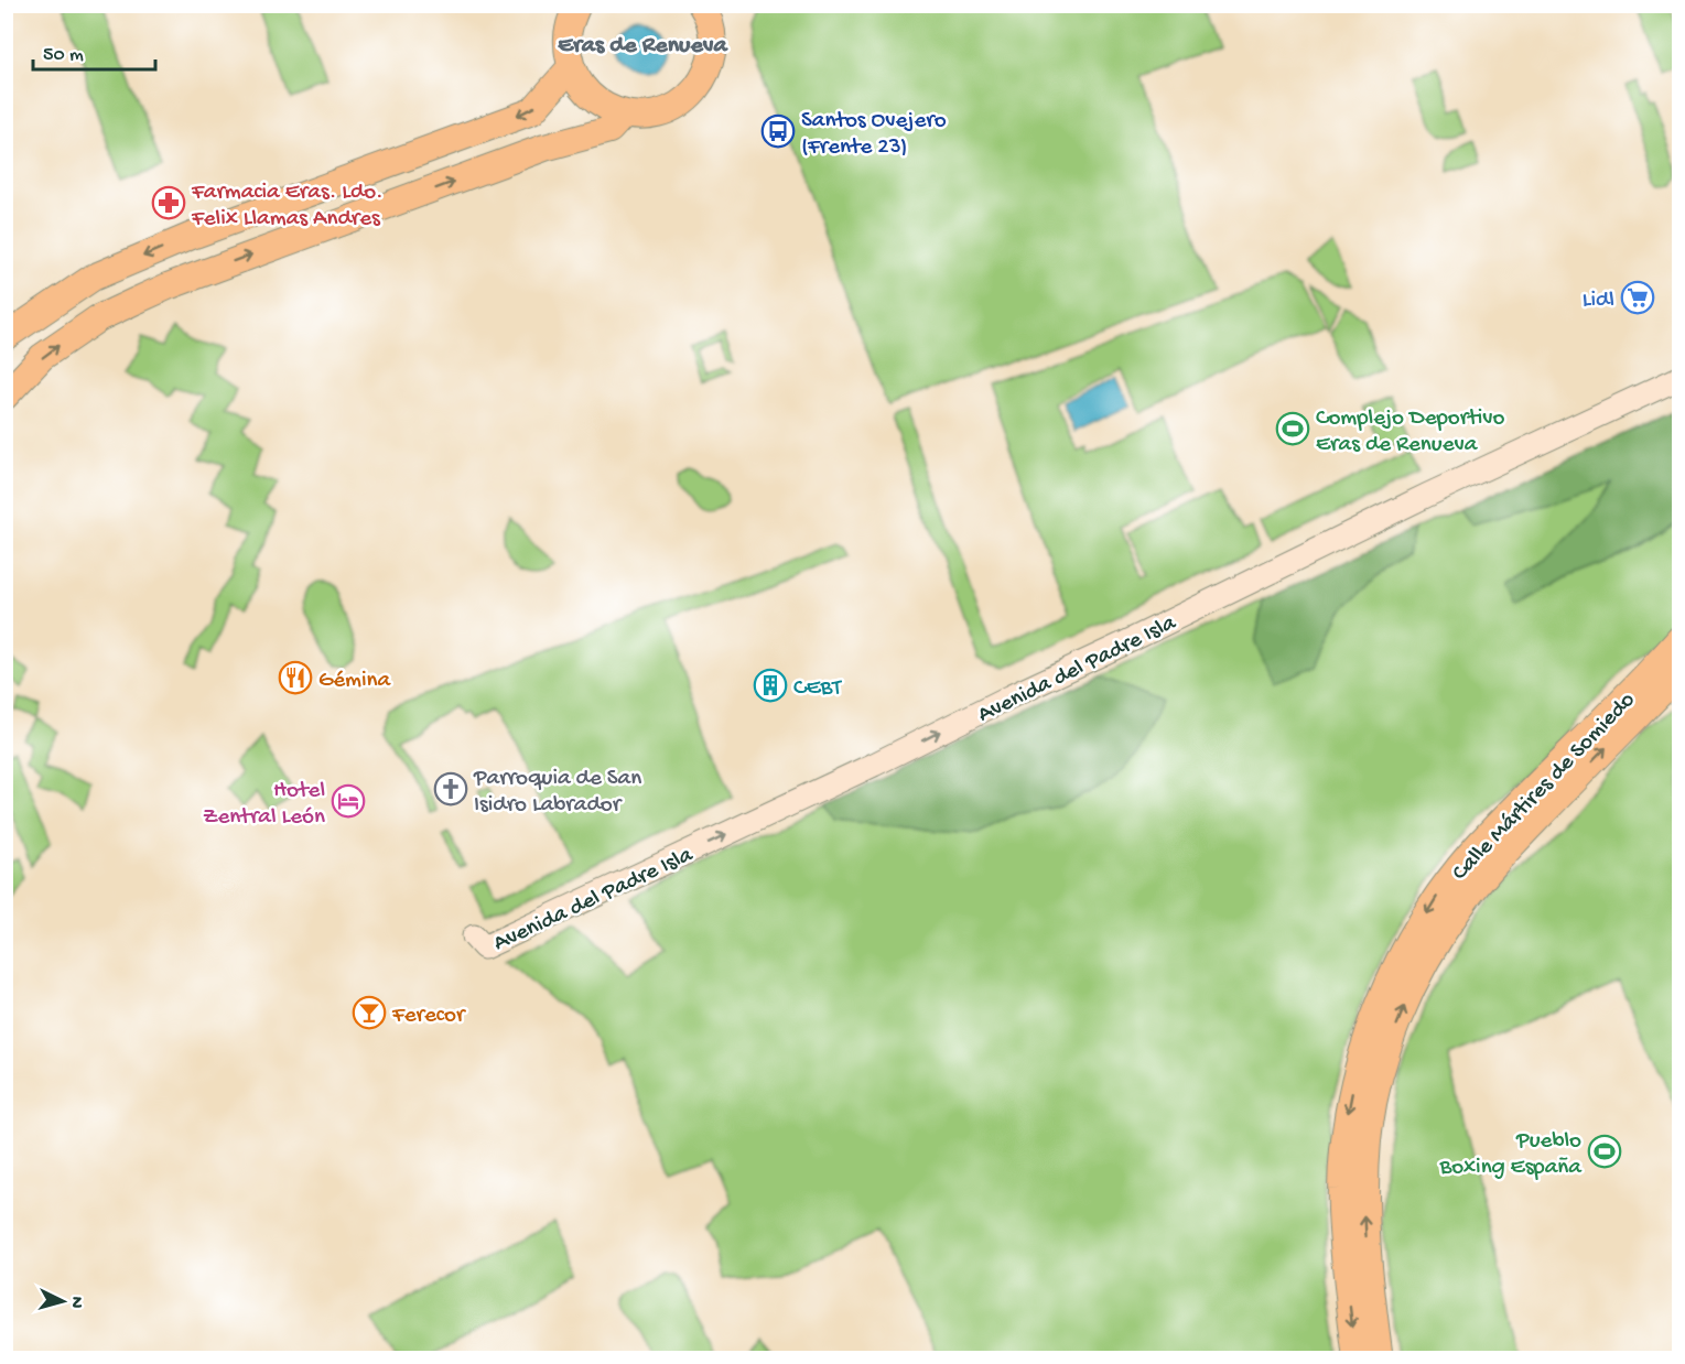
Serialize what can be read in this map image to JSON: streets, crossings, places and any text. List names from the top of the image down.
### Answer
{
  "streets": {
    "main road": ["Avenida del Padre Isla", "Calle Mártires de Somiedo"]
  },
  "one_way": ["Avenida del Padre Isla"],
  "districts": ["Eras de Renueva"],
  "places": {
    "bus stop": ["Santos Ovejero (Frente 23)"],
    "pharmacy": ["Farmacia Eras. Ldo. Felix Llamas Andres"],
    "supermarket": ["Lidl"],
    "sports": ["Complejo Deportivo Eras de Renueva", "Pueblo Boxing España"],
    "restaurant": ["Gémina"],
    "building": ["CEBT"],
    "church": ["Parroquia de San Isidro Labrador"],
    "hotel": ["Hotel Zentral León"],
    "bar": ["Ferecor"]
  },
  "scale_bar": "50 m",
  "north": "right"
}
